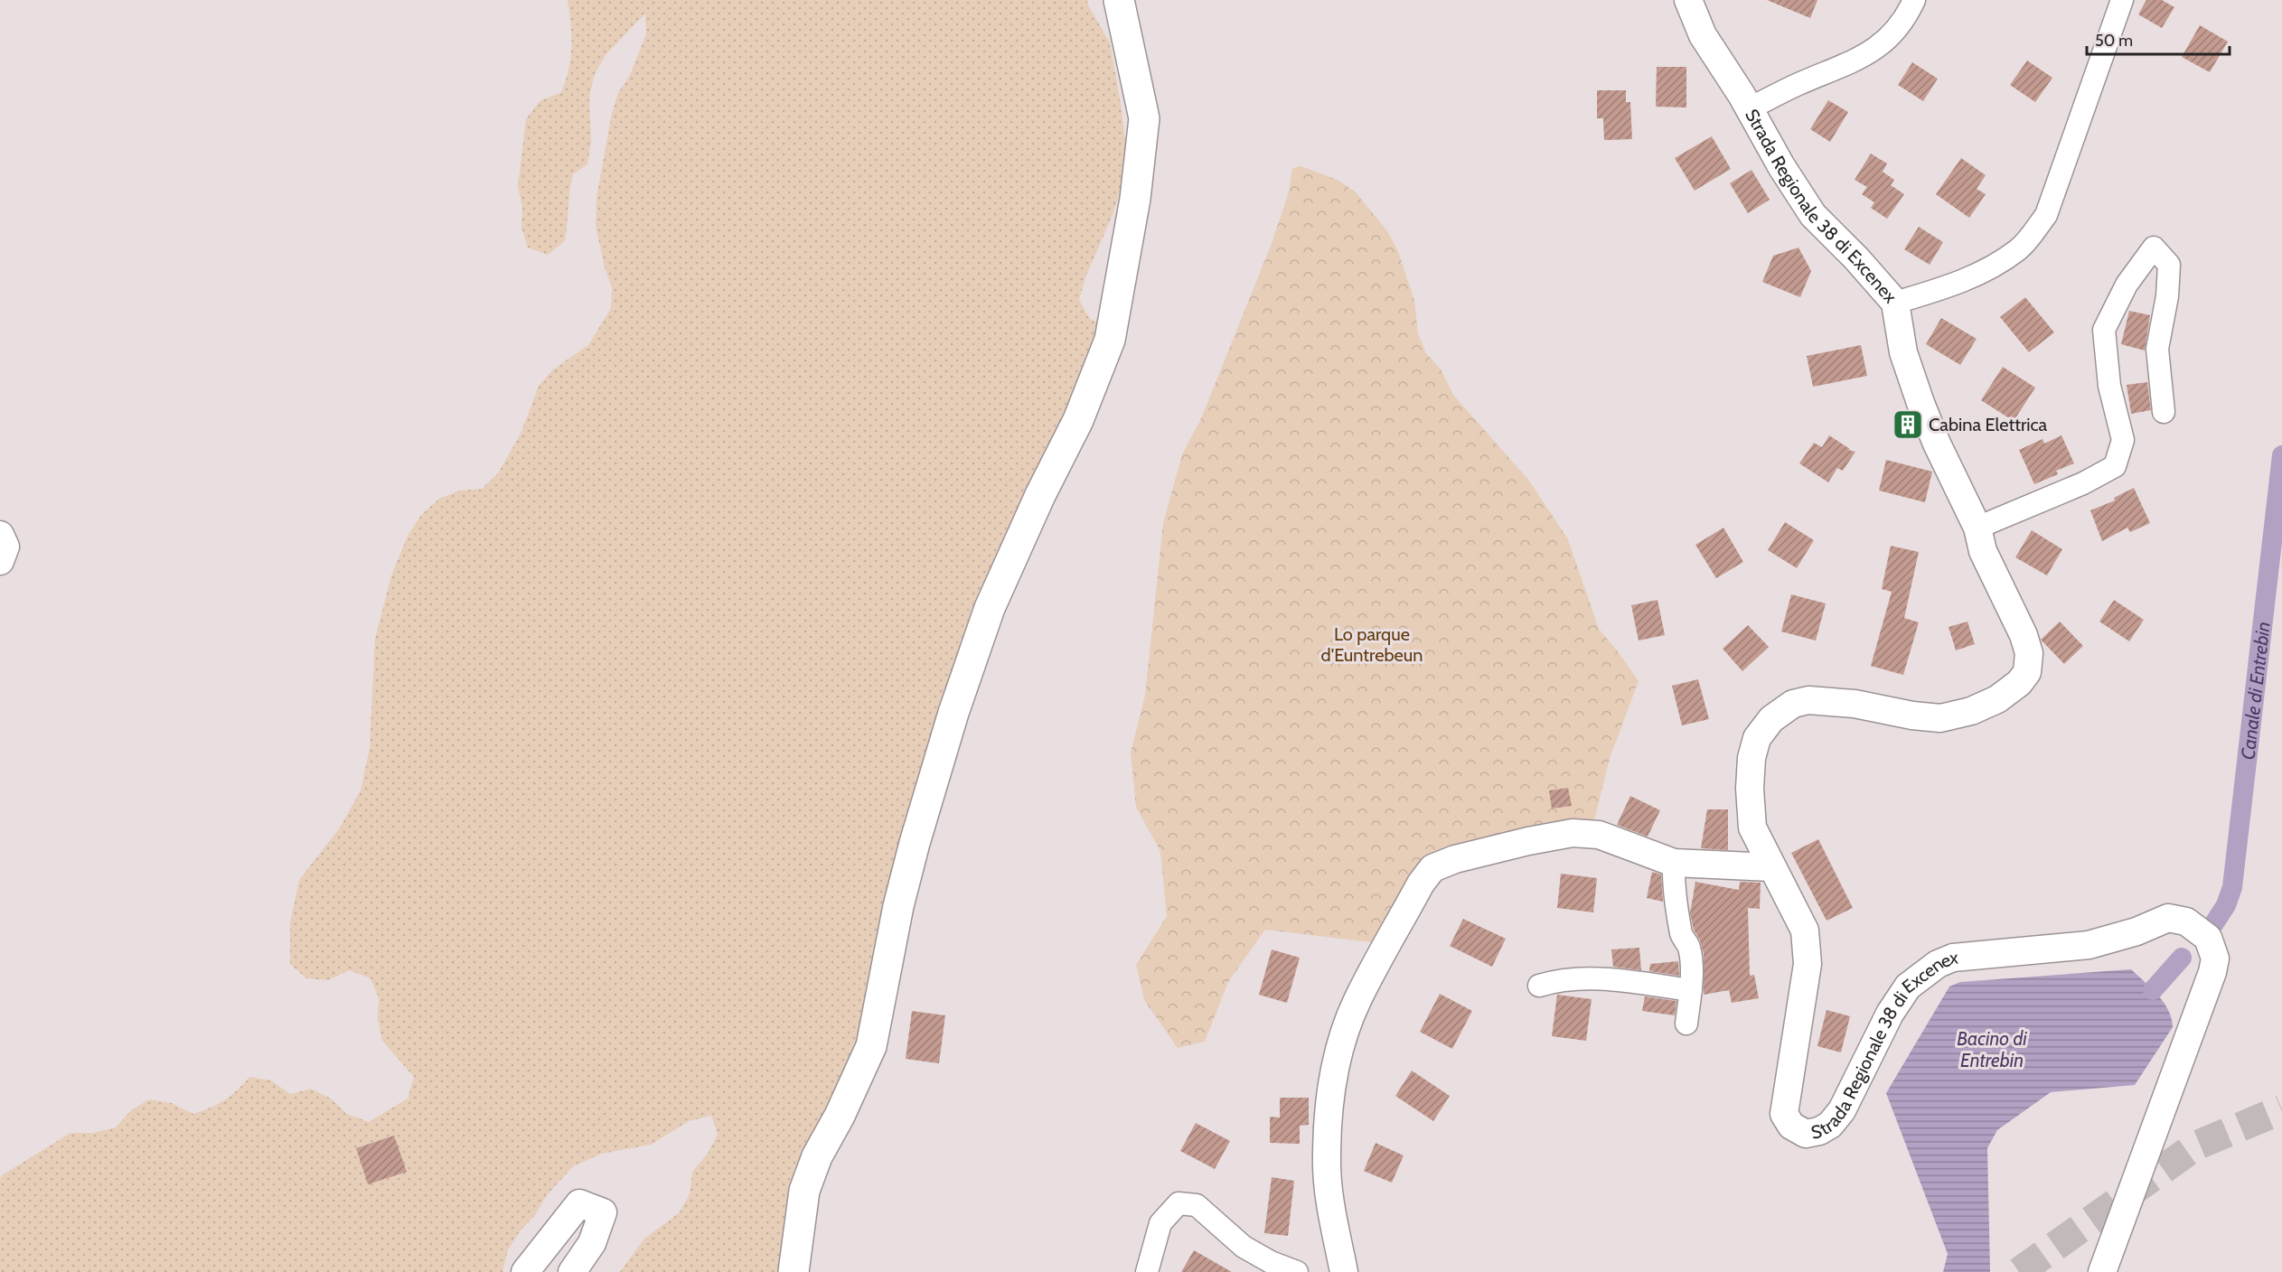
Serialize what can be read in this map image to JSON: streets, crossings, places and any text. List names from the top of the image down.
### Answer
{
  "streets": {
    "street": ["Strada Regionale 38 di Excenex"]
  },
  "water": ["Canale di Entrebin", "Bacino di Entrebin"],
  "parks": ["Lo parque d'Euntrebeun"],
  "places": {
    "building": ["Cabina Elettrica"]
  },
  "scale_bar": "50 m"
}
